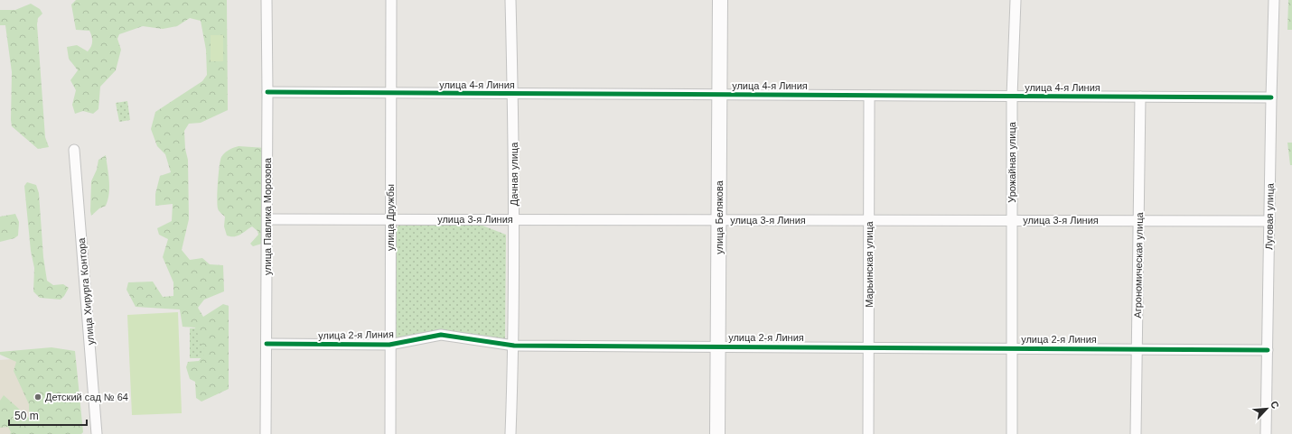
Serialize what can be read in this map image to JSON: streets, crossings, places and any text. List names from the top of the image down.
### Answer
{
  "streets": {
    "street": [
      "улица 4-я Линия",
      "Урожайная улица",
      "Дачная улица",
      "улица Павлика Морозова",
      "Луговая улица",
      "улица Дружбы",
      "улица Белякова",
      "улица 3-я Линия",
      "Марьинская улица",
      "Агрономическая улица",
      "улица Хирурга Контора",
      "улица 2-я Линия"
    ]
  },
  "crossings": [
    ["улица 4-я Линия", "Урожайная улица"],
    ["улица 4-я Линия", "Дачная улица"],
    ["улица 4-я Линия", "улица Павлика Морозова"],
    ["улица 4-я Линия", "Луговая улица"],
    ["улица 4-я Линия", "улица Дружбы"],
    ["улица 4-я Линия", "улица Белякова"],
    ["улица 4-я Линия", "Марьинская улица"],
    ["улица 4-я Линия", "Агрономическая улица"],
    ["Урожайная улица", "улица 3-я Линия"],
    ["Урожайная улица", "улица 2-я Линия"],
    ["Дачная улица", "улица 3-я Линия"],
    ["Дачная улица", "улица 2-я Линия"],
    ["улица Павлика Морозова", "улица 3-я Линия"],
    ["улица Павлика Морозова", "улица 2-я Линия"],
    ["Луговая улица", "улица 3-я Линия"],
    ["Луговая улица", "улица 2-я Линия"],
    ["улица Дружбы", "улица 3-я Линия"],
    ["улица Дружбы", "улица 2-я Линия"],
    ["улица Белякова", "улица 3-я Линия"],
    ["улица Белякова", "улица 2-я Линия"],
    ["улица 3-я Линия", "Марьинская улица"],
    ["улица 3-я Линия", "Агрономическая улица"],
    ["Марьинская улица", "улица 2-я Линия"],
    ["Агрономическая улица", "улица 2-я Линия"]
  ],
  "places": ["Детский сад № 64"],
  "scale_bar": "50 m",
  "north": "top right"
}
